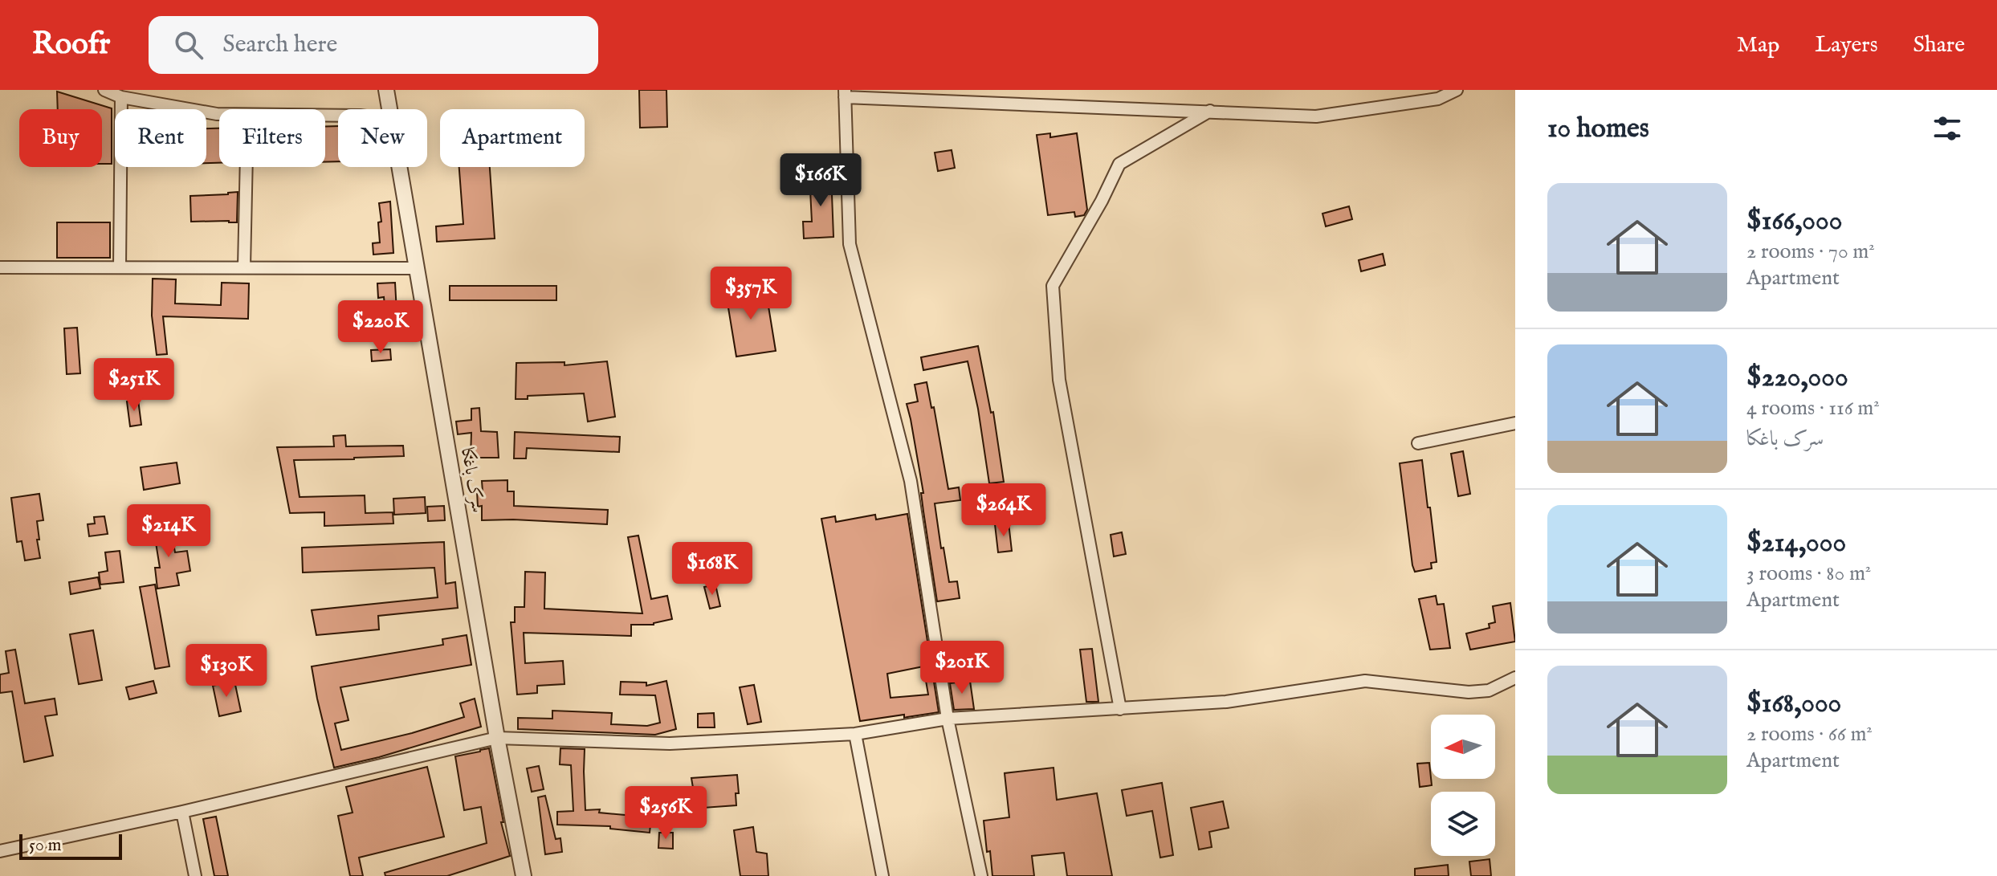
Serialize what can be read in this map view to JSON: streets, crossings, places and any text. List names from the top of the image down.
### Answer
{
  "streets": {
    "street": ["سرک باغکا"]
  },
  "scale_bar": "50 m",
  "north": "left",
  "page": {
    "header": "Roofr",
    "search": "Search here",
    "nav": ["Map", "Layers", "Share"],
    "heading": "10 homes",
    "chip": [
      "Buy",
      "Rent",
      "Filters",
      "New",
      "Apartment"
    ],
    "price": [
      "$166K",
      "$357K",
      "$220K",
      "$251K",
      "$264K",
      "$214K",
      "$168K",
      "$201K",
      "$130K",
      "$256K"
    ],
    "list": [
      {
        "name": "$166,000",
        "note": "2 rooms · 70 m² · Apartment"
      },
      {
        "name": "$220,000",
        "note": "4 rooms · 116 m² · سرک باغکا"
      },
      {
        "name": "$214,000",
        "note": "3 rooms · 80 m² · Apartment"
      },
      {
        "name": "$168,000",
        "note": "2 rooms · 66 m² · Apartment"
      }
    ],
    "scale": "50 m"
  }
}
